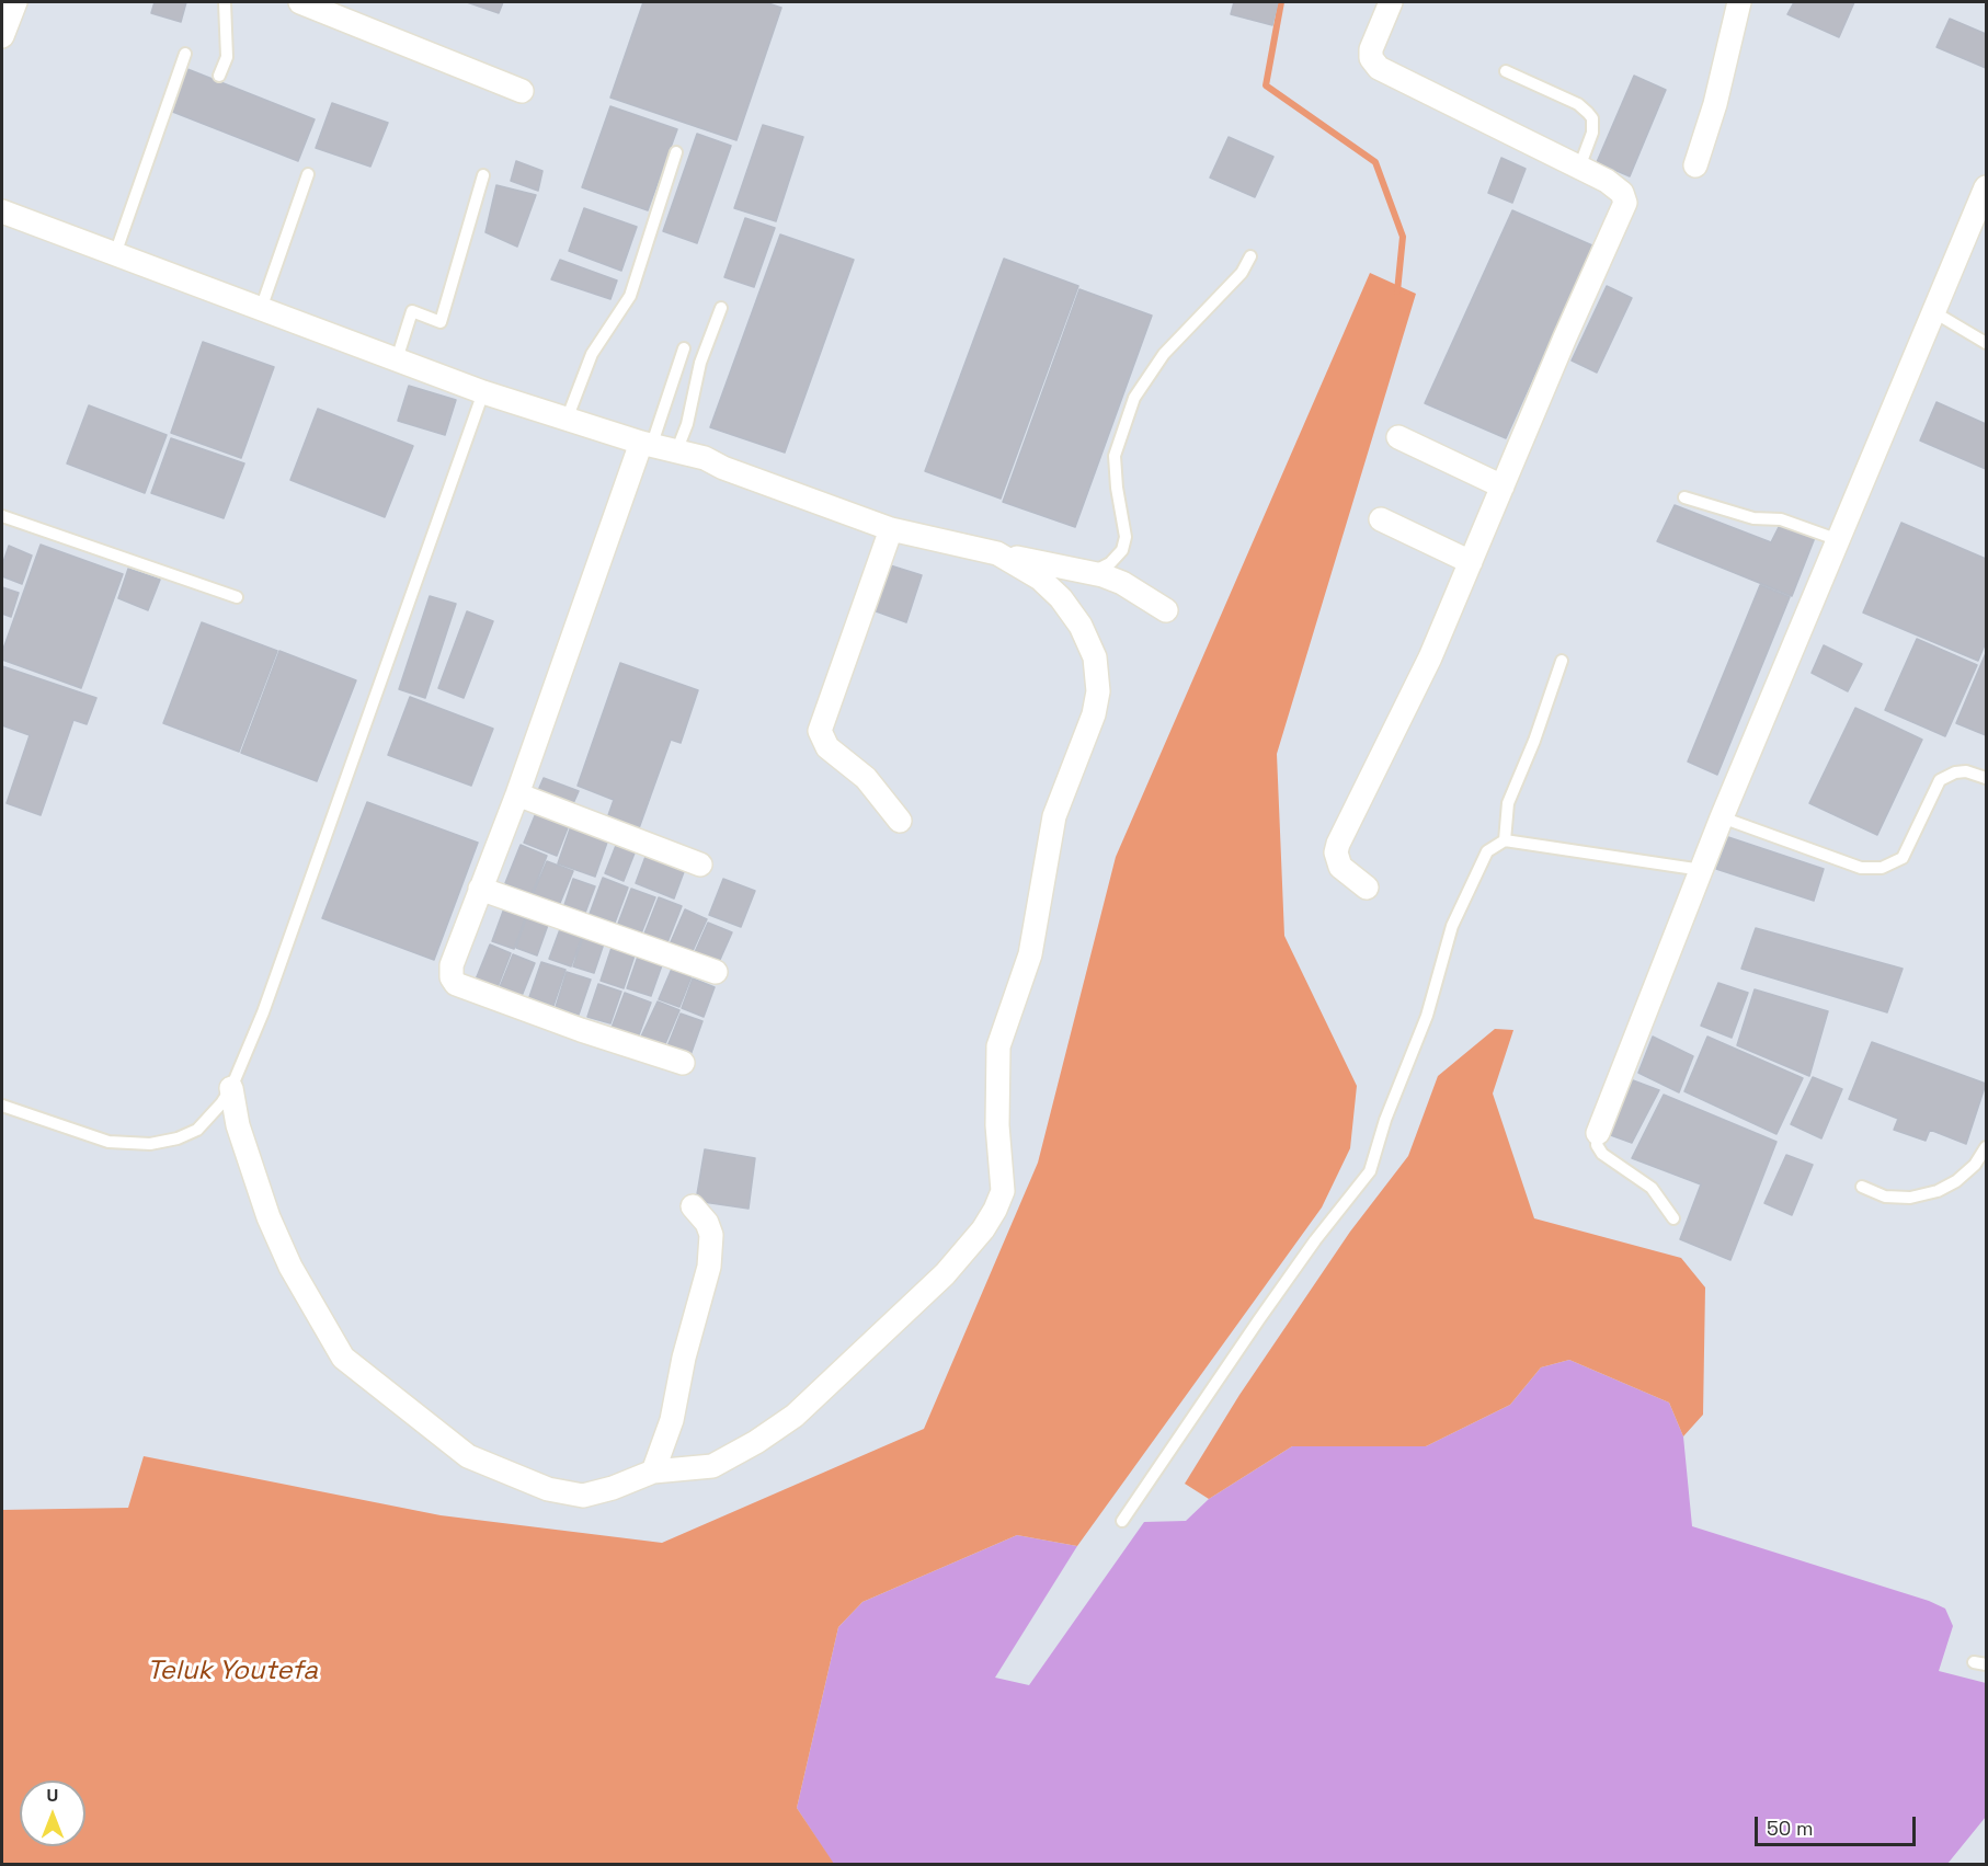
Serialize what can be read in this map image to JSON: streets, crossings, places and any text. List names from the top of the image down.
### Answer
{
  "water": ["Teluk Youtefa"],
  "scale_bar": "50 m",
  "north": "top"
}
